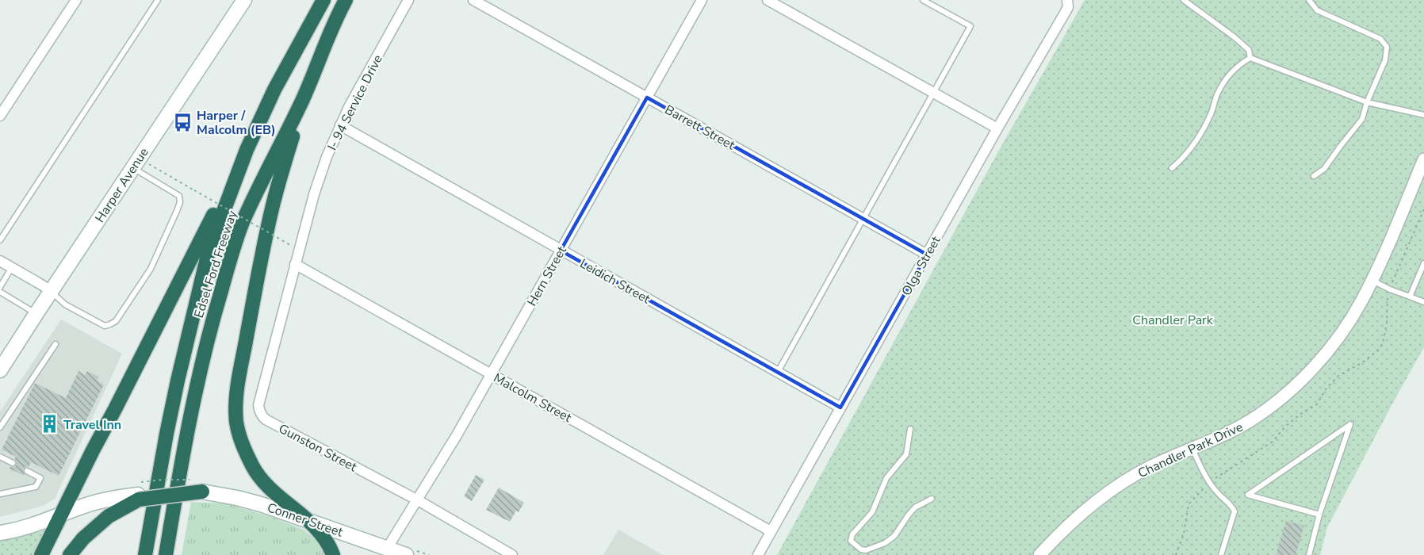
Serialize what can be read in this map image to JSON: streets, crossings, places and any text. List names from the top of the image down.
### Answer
{
  "streets": {
    "highway": ["Edsel Ford Freeway"],
    "main road": ["Harper Avenue", "Conner Street"],
    "street": [
      "I- 94 Service Drive",
      "Barrett Street",
      "Olga Street",
      "Hern Street",
      "Leidich Street",
      "Malcolm Street",
      "Gunston Street",
      "Chandler Park Drive"
    ]
  },
  "crossings": [
    ["I- 94 Service Drive", "Leidich Street"],
    ["I- 94 Service Drive", "Malcolm Street"],
    ["I- 94 Service Drive", "Gunston Street"],
    ["Barrett Street", "Olga Street"],
    ["Barrett Street", "Hern Street"],
    ["Olga Street", "Leidich Street"],
    ["Olga Street", "Malcolm Street"],
    ["Hern Street", "Leidich Street"],
    ["Hern Street", "Malcolm Street"],
    ["Hern Street", "Gunston Street"],
    ["Hern Street", "Conner Street"],
    ["Malcolm Street", "Gunston Street"]
  ],
  "parks": ["Chandler Park"],
  "places": {
    "bus stop": ["Harper / Malcolm (EB)"],
    "building": ["Travel Inn"]
  }
}
